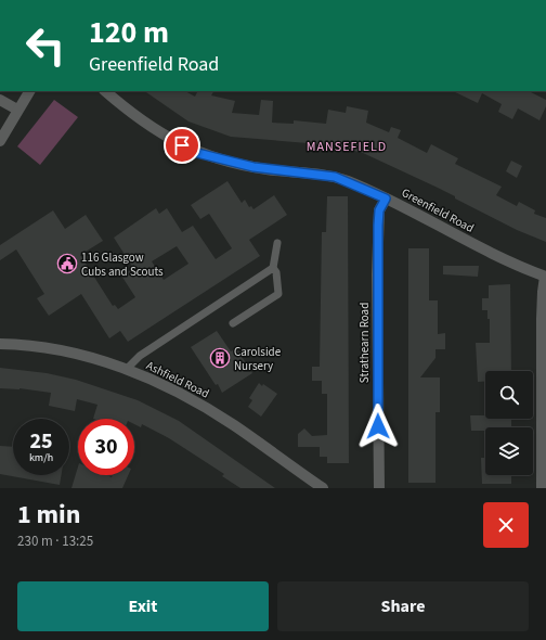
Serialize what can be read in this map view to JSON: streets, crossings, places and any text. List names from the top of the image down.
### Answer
{
  "streets": {
    "street": ["Greenfield Road", "Strathearn Road", "Ashfield Road"]
  },
  "crossings": [
    ["Greenfield Road", "Strathearn Road"]
  ],
  "districts": ["MANSEFIELD"],
  "places": {
    "public building": ["116 Glasgow Cubs and Scouts"],
    "building": ["Carolside Nursery"]
  },
  "page": {
    "turn": ["120 m", "Greenfield Road"],
    "speed": "25 km/h",
    "limit": "30",
    "heading": ["1 min", "230 m · 13:25"],
    "buttons": ["Exit", "Share"]
  }
}
